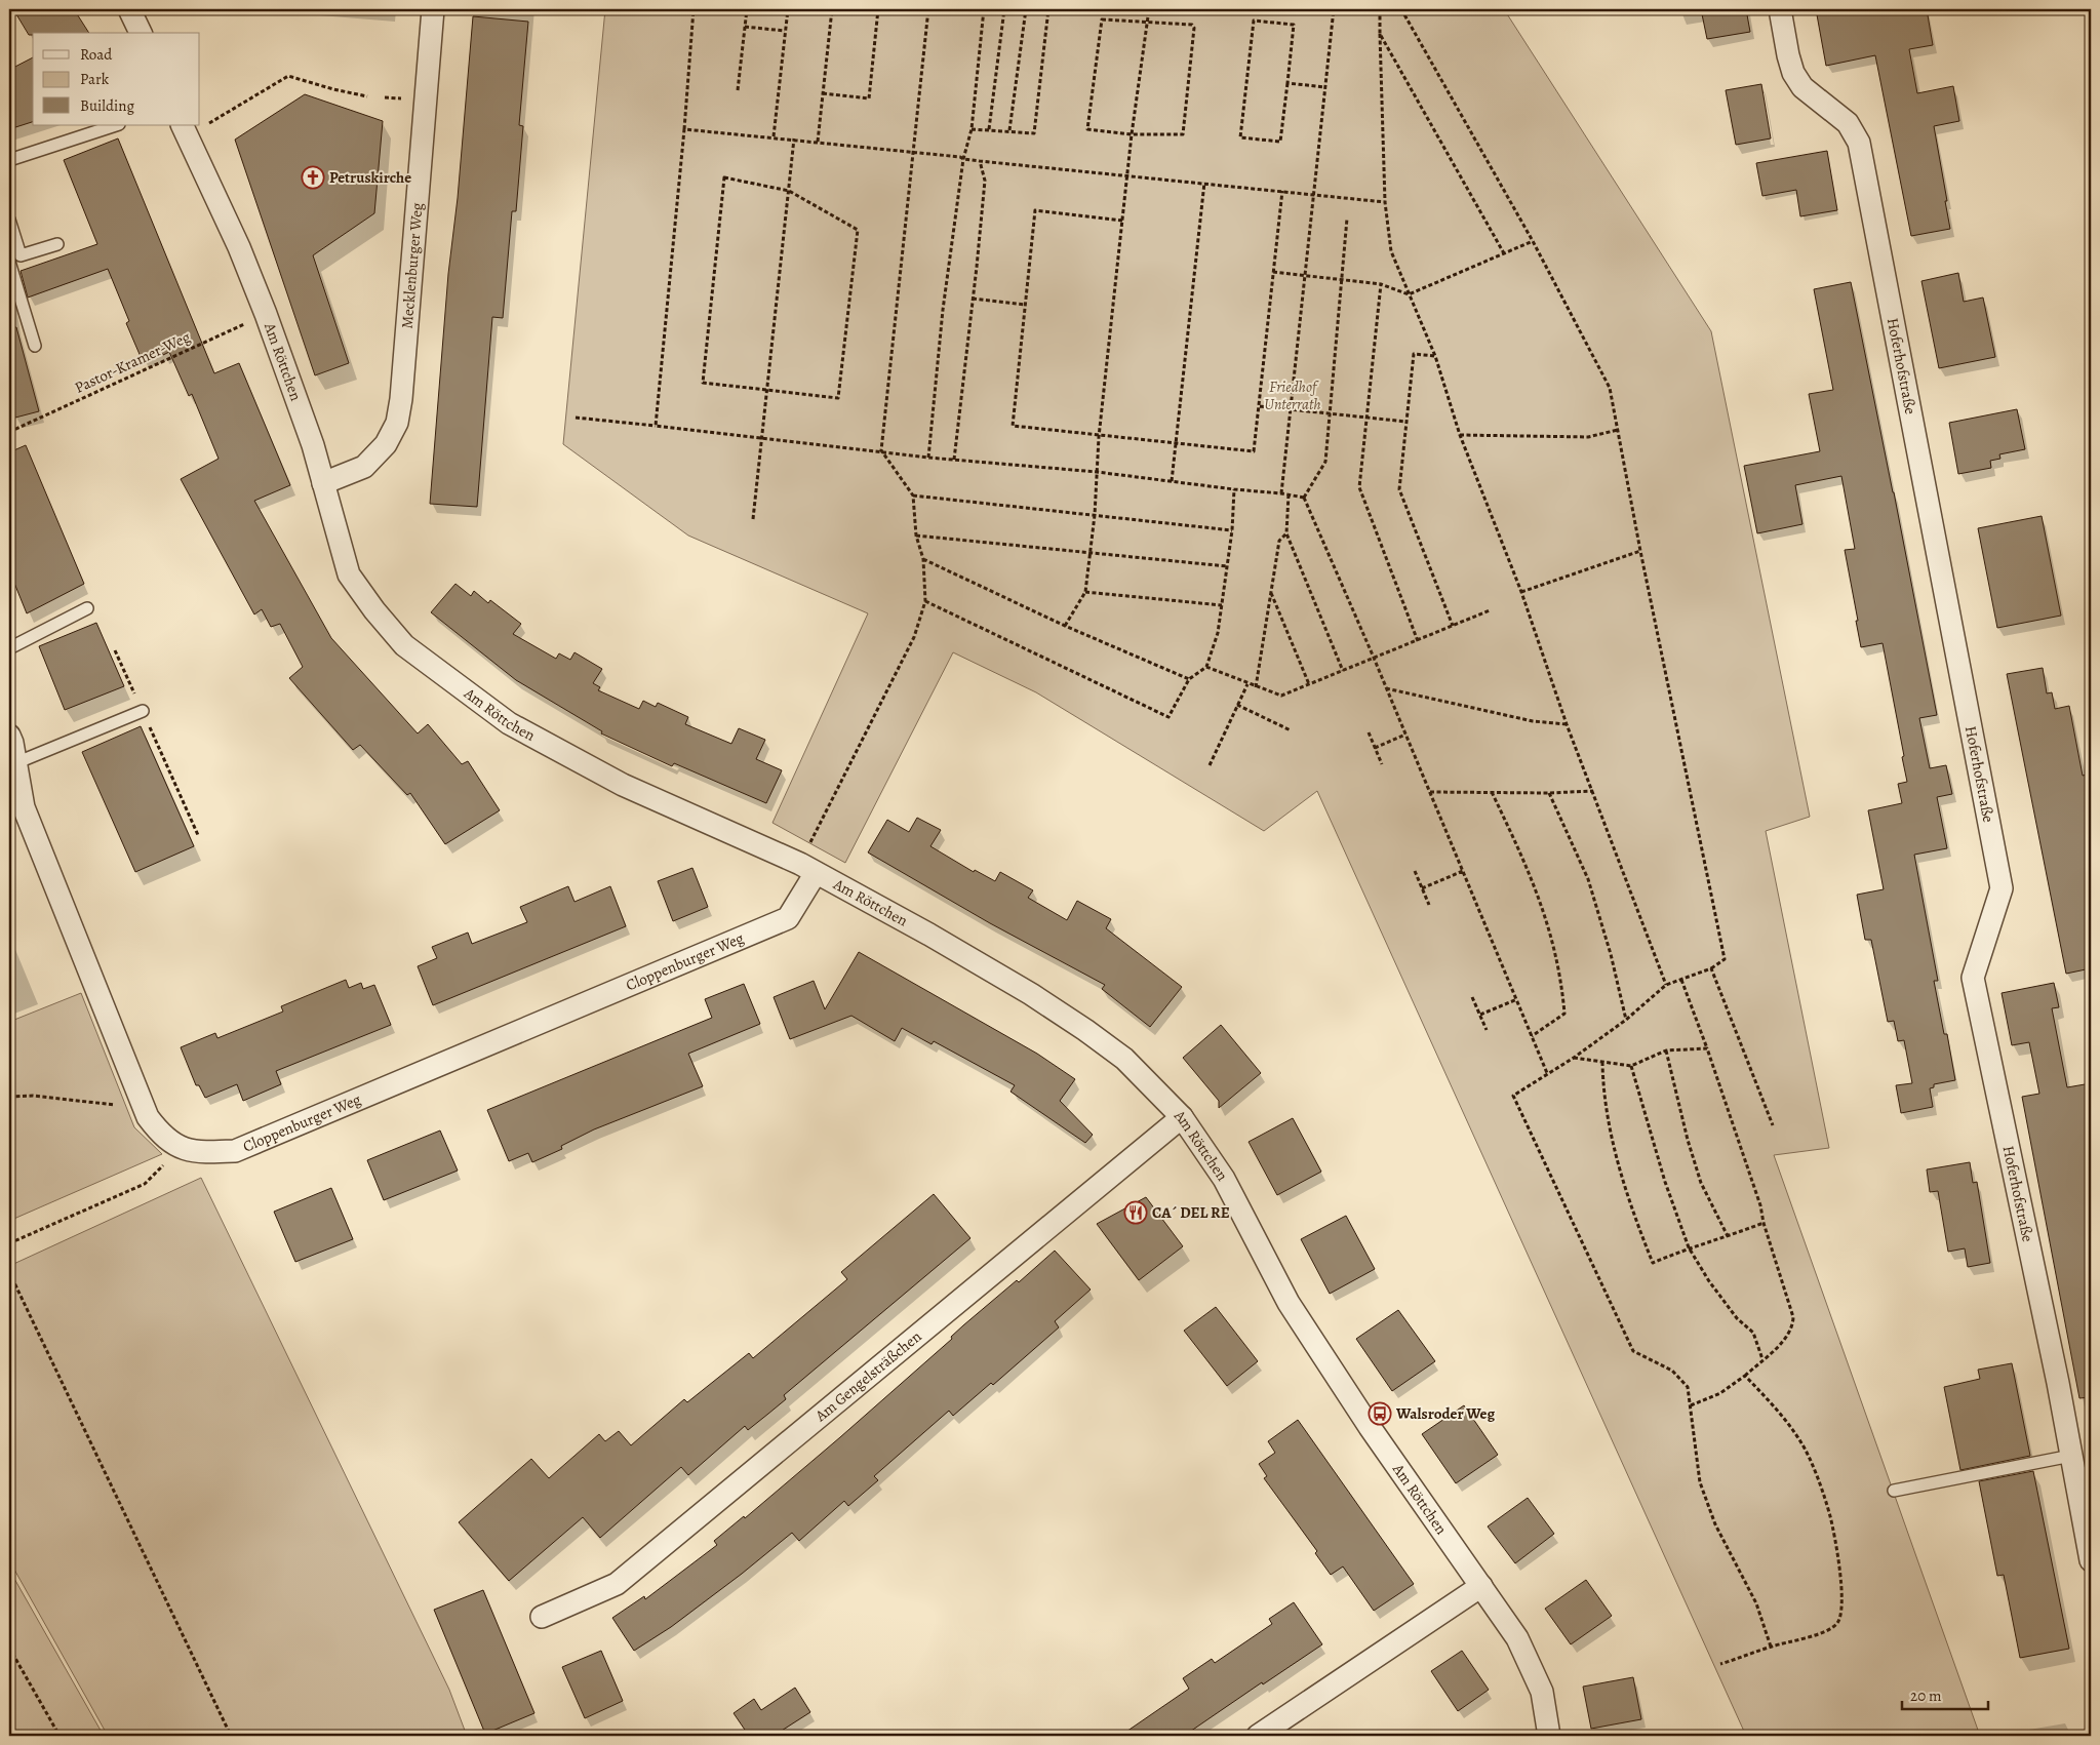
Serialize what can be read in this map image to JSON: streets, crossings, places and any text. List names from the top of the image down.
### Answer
{
  "streets": {
    "street": [
      "Mecklenburger Weg",
      "Am Röttchen",
      "Hoferhofstraße",
      "Cloppenburger Weg",
      "Am Gengelsträßchen"
    ],
    "path": ["Pastor-Kramer-Weg"]
  },
  "crossings": [
    ["Mecklenburger Weg", "Am Röttchen"],
    ["Pastor-Kramer-Weg", "Am Röttchen"],
    ["Am Röttchen", "Cloppenburger Weg"],
    ["Am Röttchen", "Am Gengelsträßchen"]
  ],
  "parks": ["Friedhof Unterrath"],
  "places": {
    "church": ["Petruskirche"],
    "restaurant": ["CA´ DEL RE"],
    "bus stop": ["Walsroder Weg"]
  },
  "legend": ["Road", "Park", "Building"],
  "scale_bar": "20 m"
}
